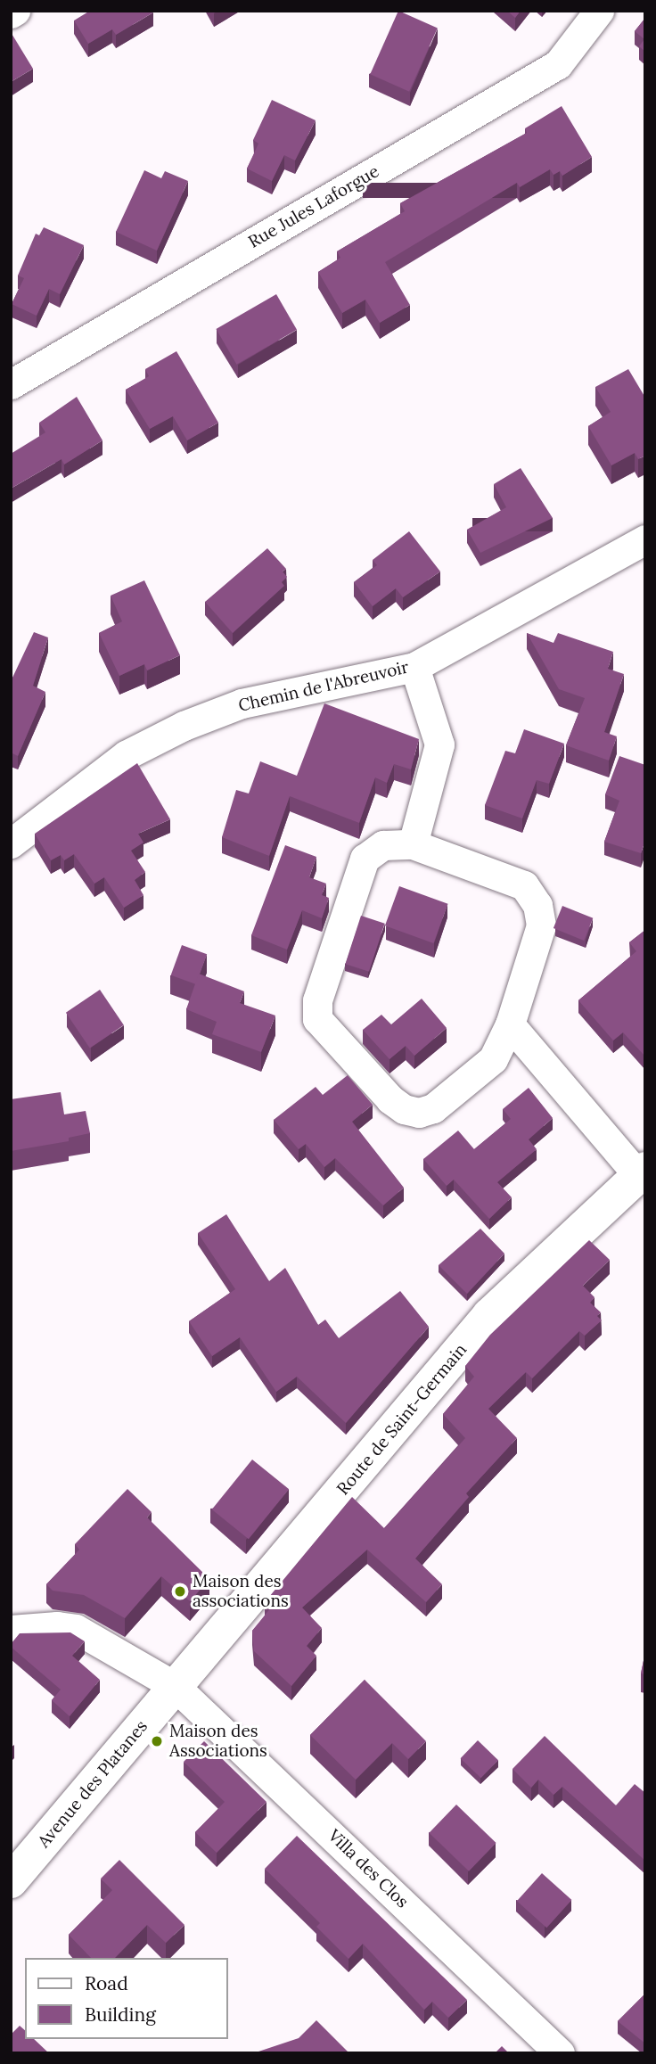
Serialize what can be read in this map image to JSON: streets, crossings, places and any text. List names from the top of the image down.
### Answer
{
  "streets": {
    "street": [
      "Rue Jules Laforgue",
      "Chemin de l'Abreuvoir",
      "Route de Saint-Germain",
      "Avenue des Platanes",
      "Villa des Clos"
    ]
  },
  "crossings": [
    ["Route de Saint-Germain", "Avenue des Platanes"],
    ["Route de Saint-Germain", "Villa des Clos"],
    ["Avenue des Platanes", "Villa des Clos"]
  ],
  "places": ["Maison des associations", "Maison des Associations"],
  "legend": ["Road", "Building"]
}
